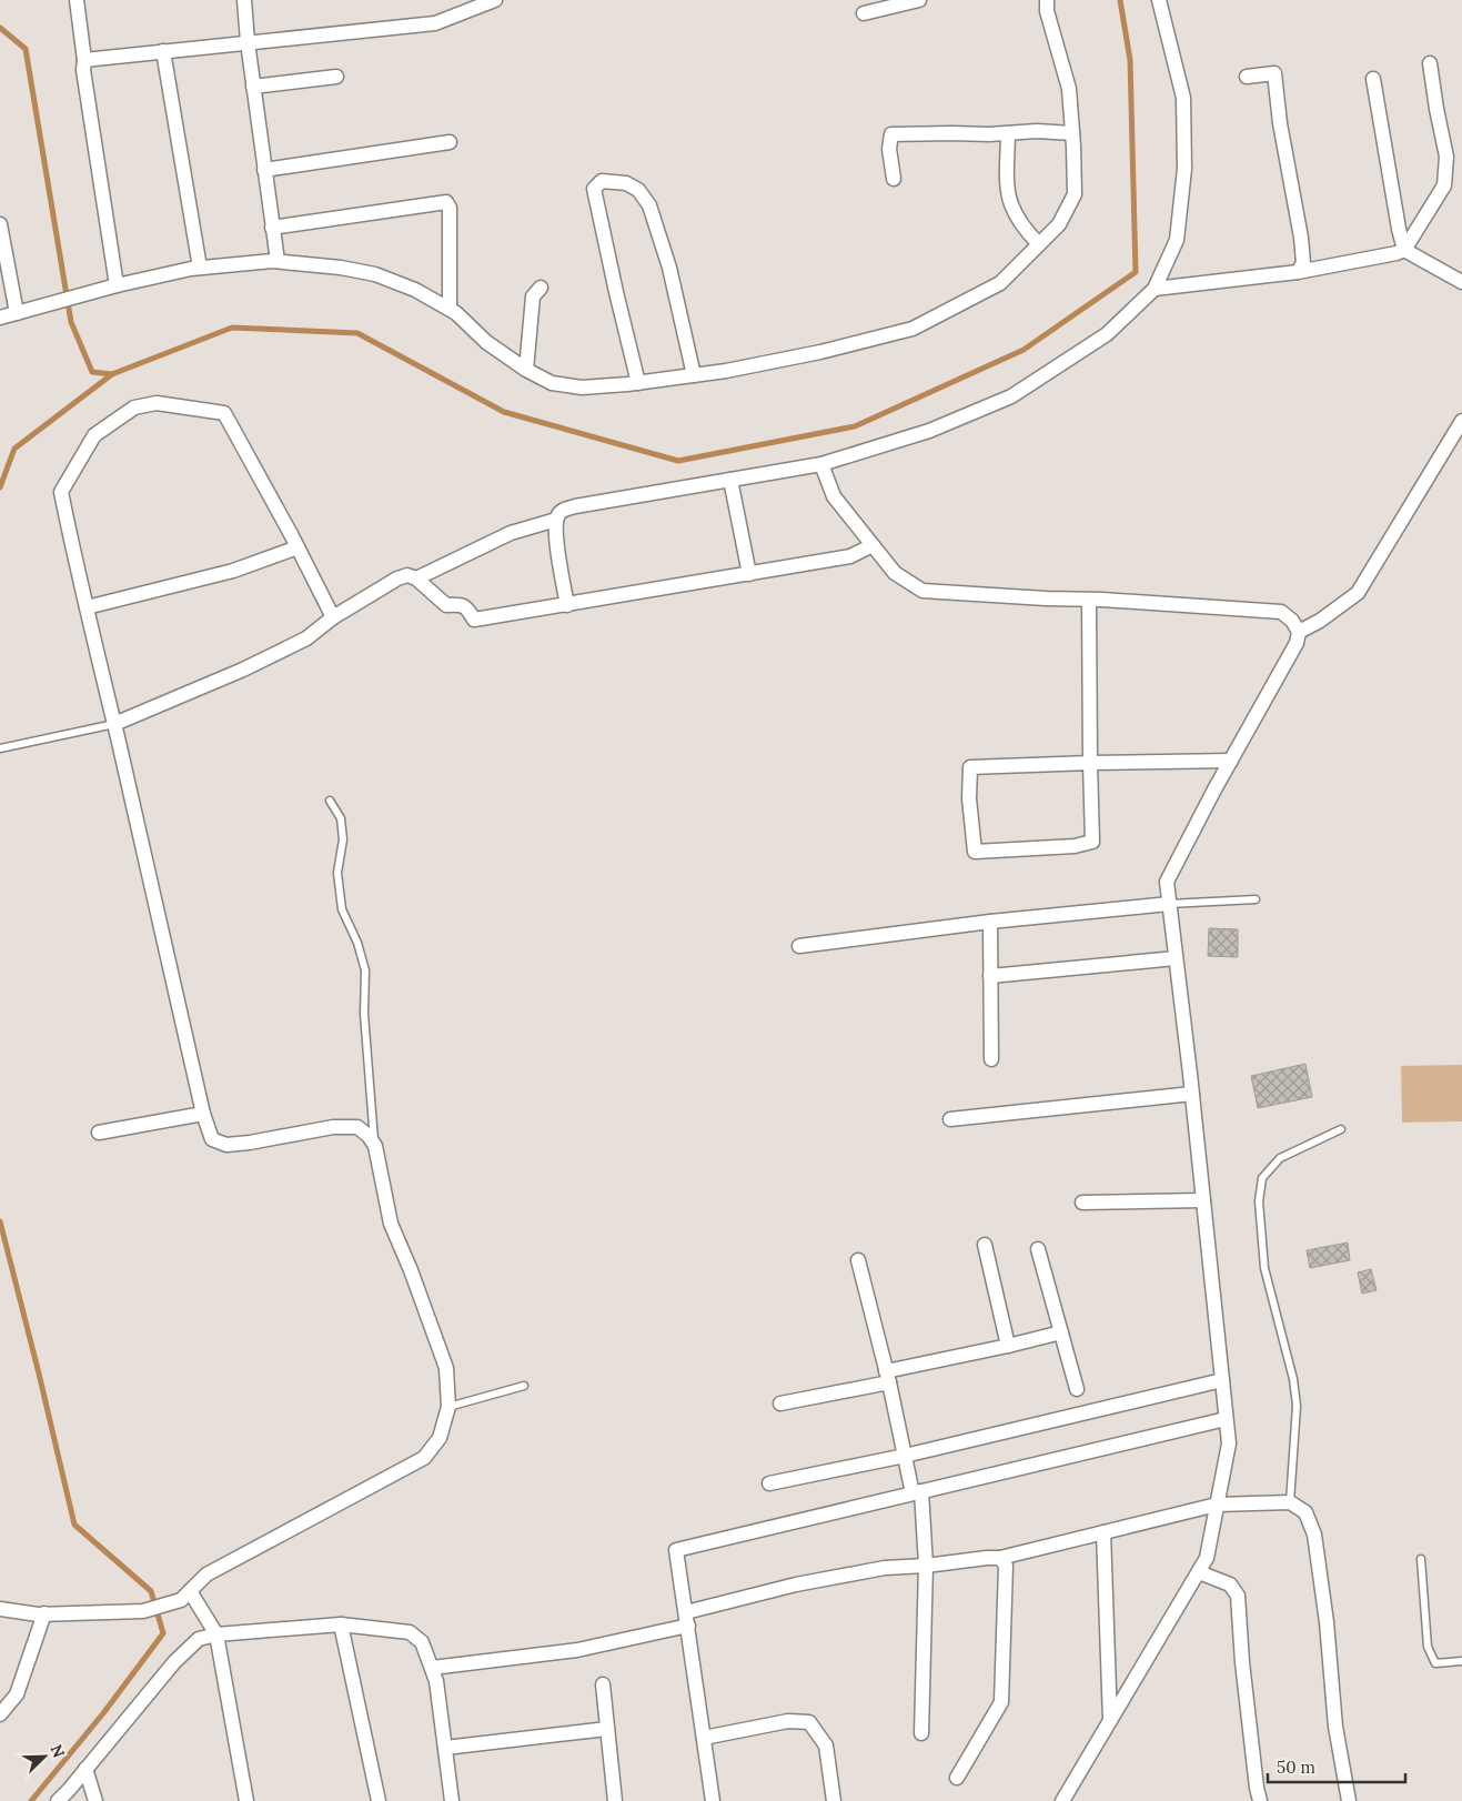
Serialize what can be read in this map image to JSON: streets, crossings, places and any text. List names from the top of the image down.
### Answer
{
  "scale_bar": "50 m",
  "north": "top right"
}
